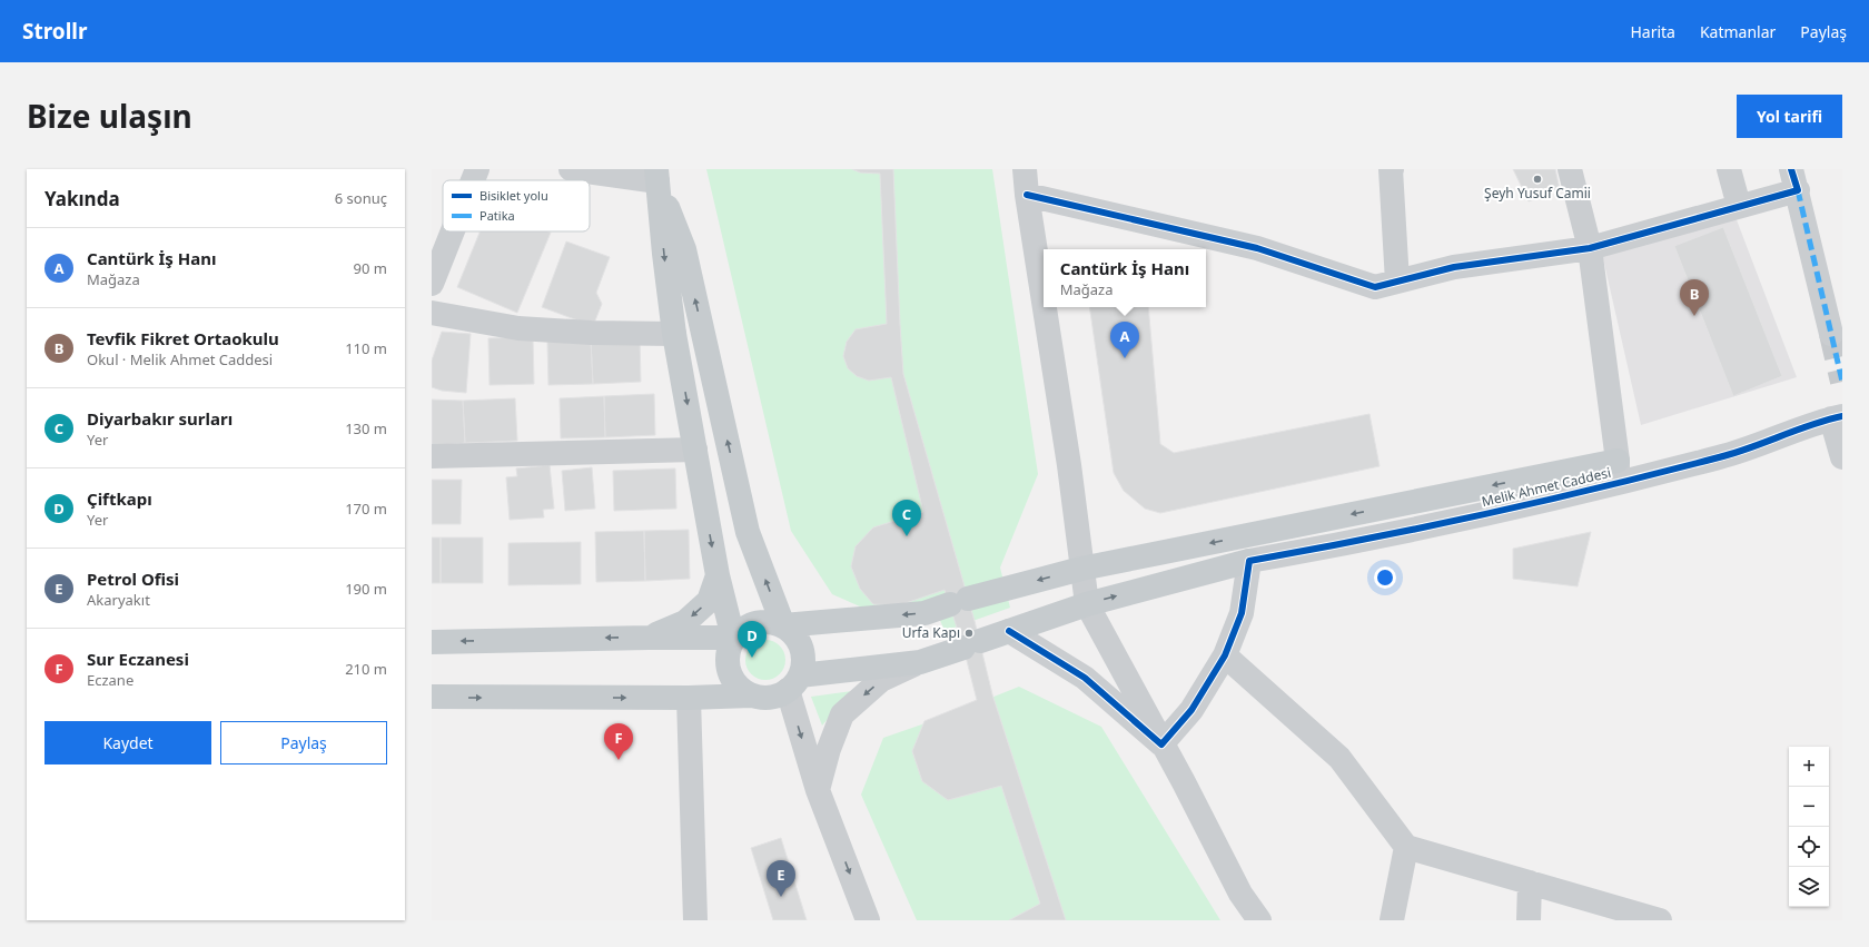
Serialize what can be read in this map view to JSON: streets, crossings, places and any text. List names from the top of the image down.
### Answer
{
  "streets": {
    "street": ["Melik Ahmet Caddesi"]
  },
  "places": ["Şeyh Yusuf Camii", "Urfa Kapı"],
  "legend": ["Bisiklet yolu", "Patika"],
  "page": {
    "header": "Strollr",
    "nav": ["Harita", "Katmanlar", "Paylaş"],
    "title": "Bize ulaşın",
    "buttons": [
      "Yol tarifi",
      ["Kaydet", "Paylaş"]
    ],
    "heading": ["Yakında", "6 sonuç"],
    "list": [
      {
        "mark": "A",
        "name": "Cantürk İş Hanı",
        "note": "Mağaza",
        "value": "90 m"
      },
      {
        "mark": "B",
        "name": "Tevfik Fikret Ortaokulu",
        "note": "Okul · Melik Ahmet Caddesi",
        "value": "110 m"
      },
      {
        "mark": "C",
        "name": "Diyarbakır surları",
        "note": "Yer",
        "value": "130 m"
      },
      {
        "mark": "D",
        "name": "Çiftkapı",
        "note": "Yer",
        "value": "170 m"
      },
      {
        "mark": "E",
        "name": "Petrol Ofisi",
        "note": "Akaryakıt",
        "value": "190 m"
      },
      {
        "mark": "F",
        "name": "Sur Eczanesi",
        "note": "Eczane",
        "value": "210 m"
      }
    ],
    "popup": ["Cantürk İş Hanı", "Mağaza"],
    "pins": [
      "B",
      "A",
      "C",
      "D",
      "F",
      "E"
    ],
    "map_buttons": ["+", "−"]
  }
}
